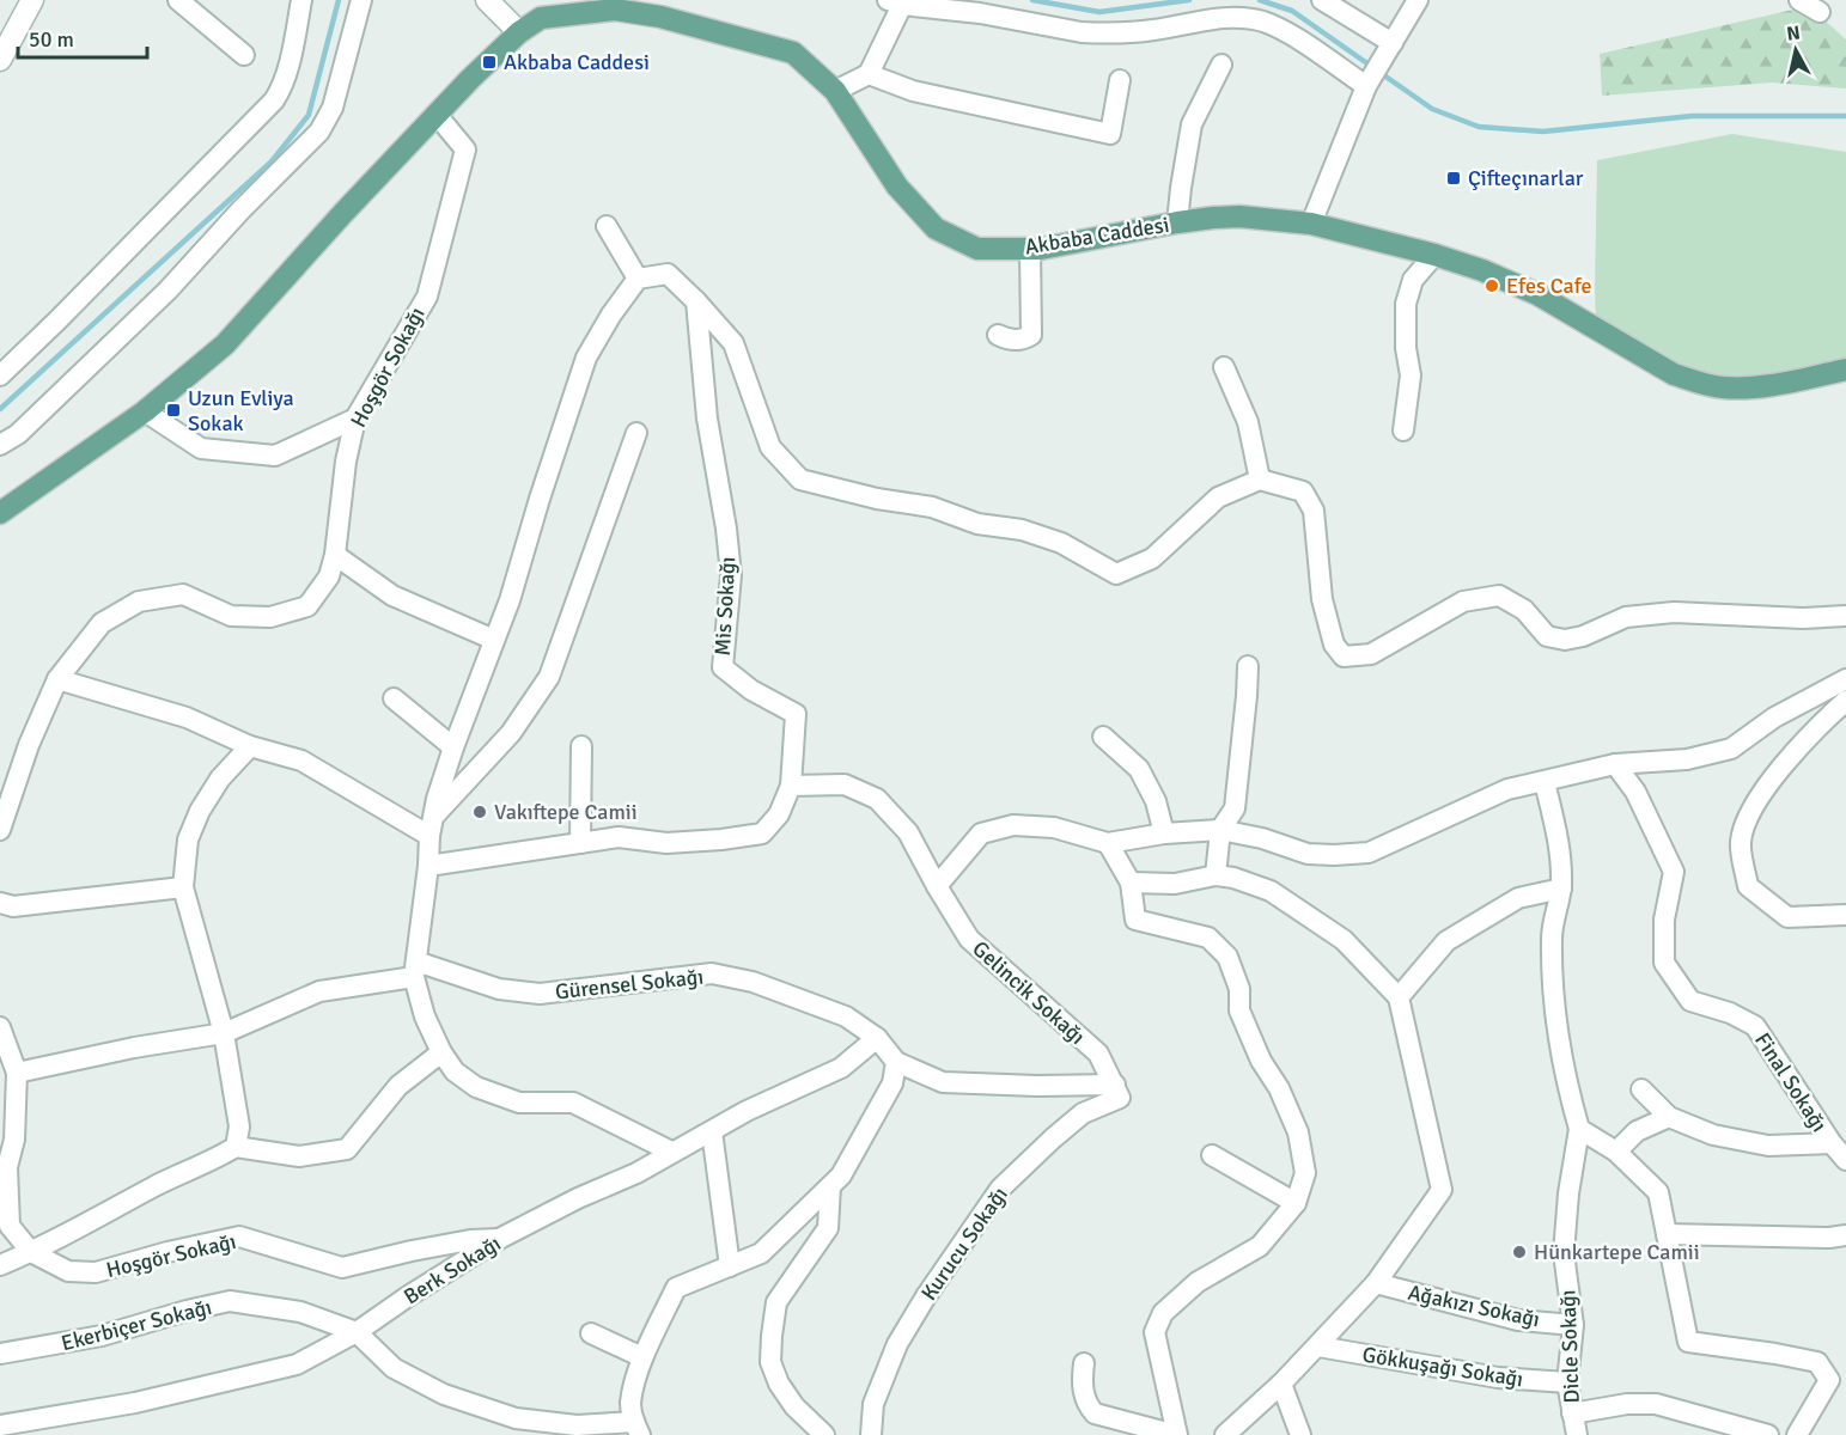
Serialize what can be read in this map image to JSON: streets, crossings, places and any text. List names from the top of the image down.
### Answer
{
  "streets": {
    "main road": ["Akbaba Caddesi"],
    "street": [
      "Hoşgör Sokağı",
      "Mis Sokağı",
      "Gürensel Sokağı",
      "Gelincik Sokağı",
      "Final Sokağı",
      "Kurucu Sokağı",
      "Berk Sokağı",
      "Ağakızı Sokağı",
      "Ekerbiçer Sokağı",
      "Dicle Sokağı",
      "Gökkuşağı Sokağı"
    ]
  },
  "crossings": [
    ["Akbaba Caddesi", "Hoşgör Sokağı"],
    ["Hoşgör Sokağı", "Gürensel Sokağı"],
    ["Hoşgör Sokağı", "Berk Sokağı"],
    ["Mis Sokağı", "Gelincik Sokağı"],
    ["Gürensel Sokağı", "Berk Sokağı"],
    ["Gelincik Sokağı", "Kurucu Sokağı"],
    ["Berk Sokağı", "Ekerbiçer Sokağı"],
    ["Ağakızı Sokağı", "Dicle Sokağı"],
    ["Dicle Sokağı", "Gökkuşağı Sokağı"]
  ],
  "places": {
    "transit": ["Akbaba Caddesi", "Çifteçınarlar", "Uzun Evliya Sokak"],
    "other": ["Efes Cafe", "Vakıftepe Camii", "Hünkartepe Camii"]
  },
  "scale_bar": "50 m",
  "north": "top"
}
